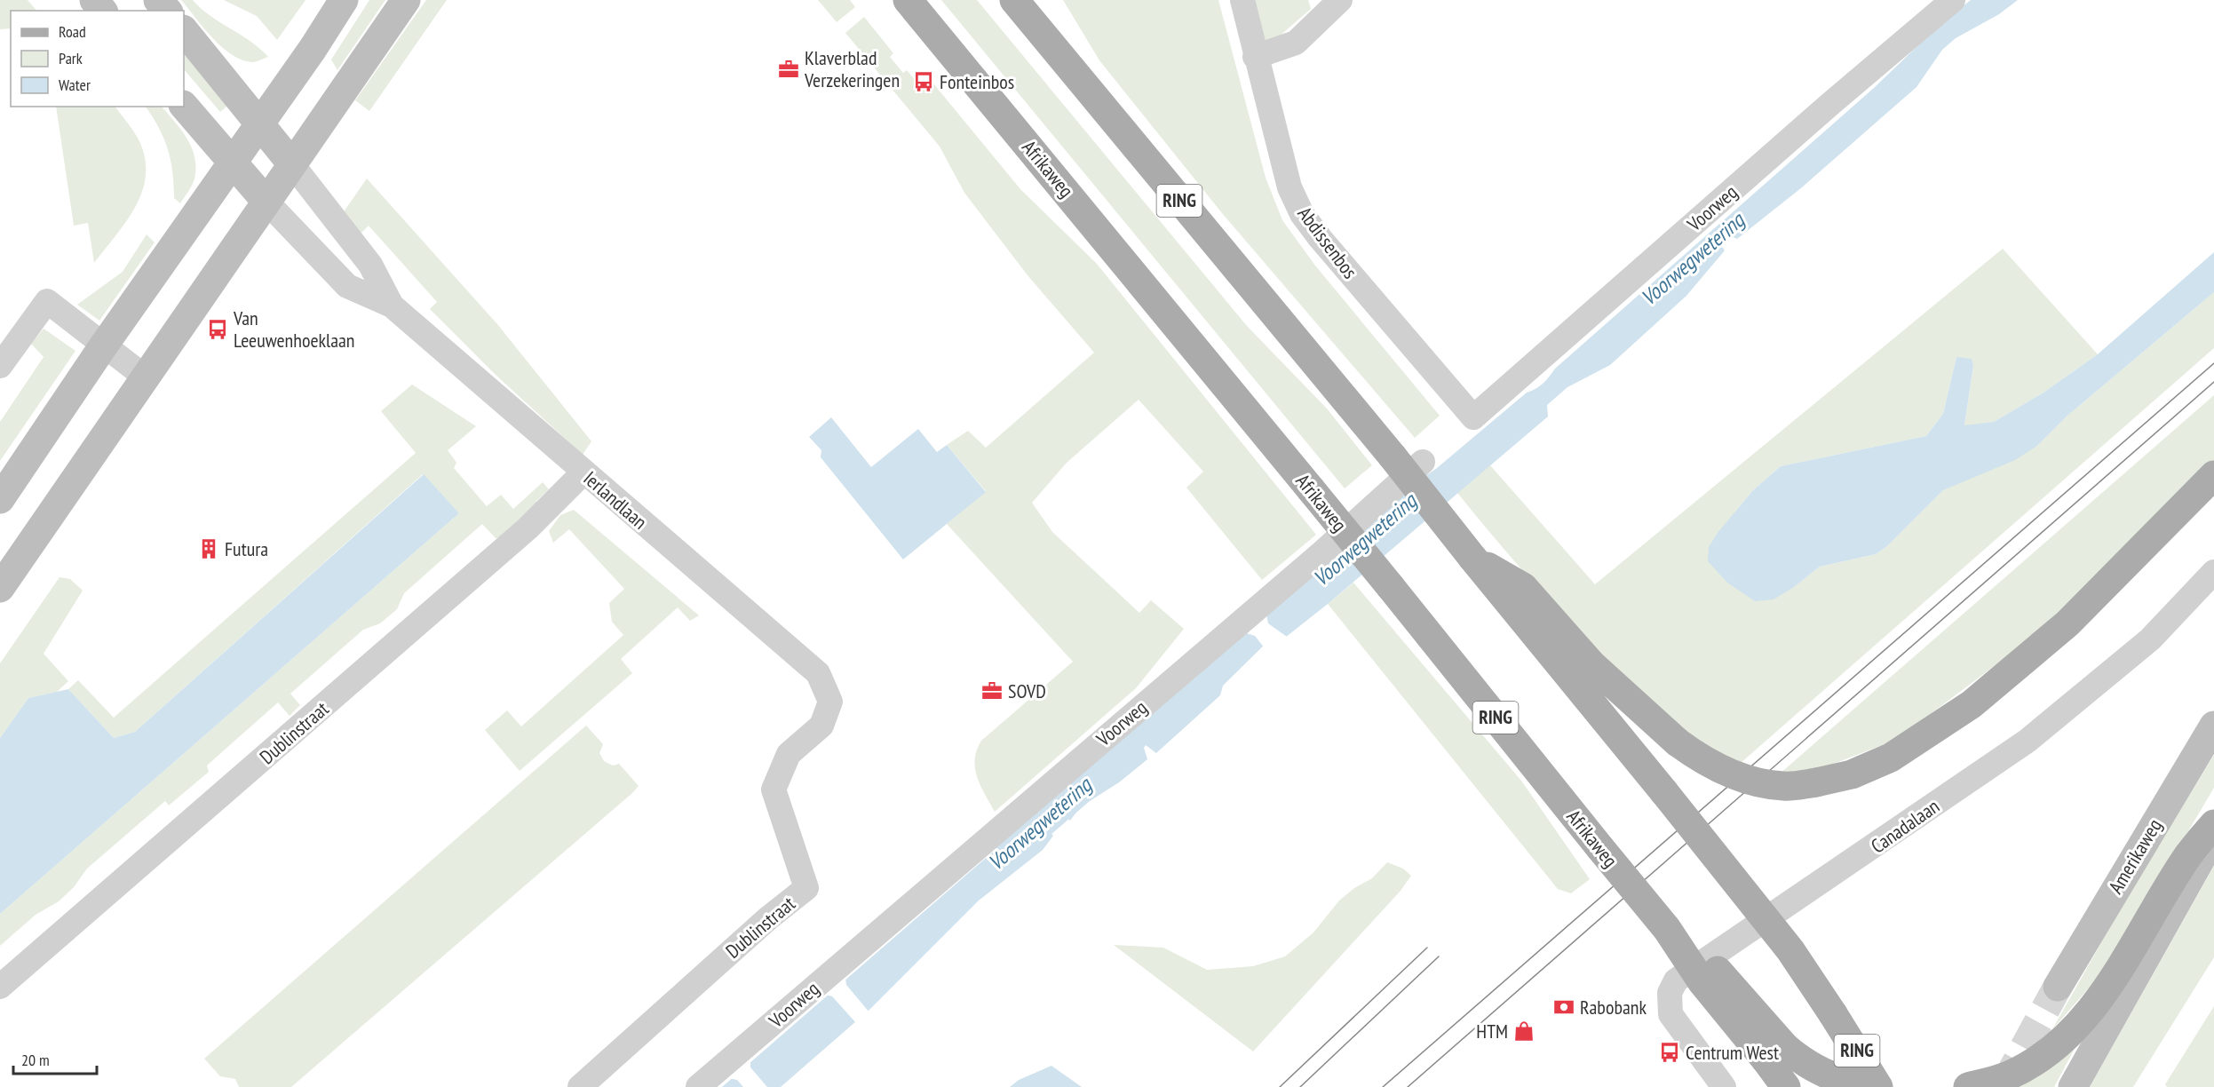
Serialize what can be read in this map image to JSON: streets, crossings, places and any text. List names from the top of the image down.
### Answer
{
  "streets": {
    "main road": ["Afrikaweg", "RING"],
    "street": [
      "Voorweg",
      "Abdissenbos",
      "Ierlandlaan",
      "Dublinstraat",
      "Canadalaan",
      "Amerikaweg"
    ]
  },
  "crossings": [
    ["Voorweg", "Abdissenbos"],
    ["Ierlandlaan", "Dublinstraat"]
  ],
  "water": ["Voorwegwetering"],
  "places": {
    "office": ["Klaverblad Verzekeringen", "SOVD"],
    "bus stop": ["Fonteinbos", "Van Leeuwenhoeklaan", "Centrum West"],
    "building": ["Futura"],
    "bank": ["Rabobank"],
    "shop": ["HTM"]
  },
  "legend": ["Road", "Park", "Water"],
  "scale_bar": "20 m"
}
